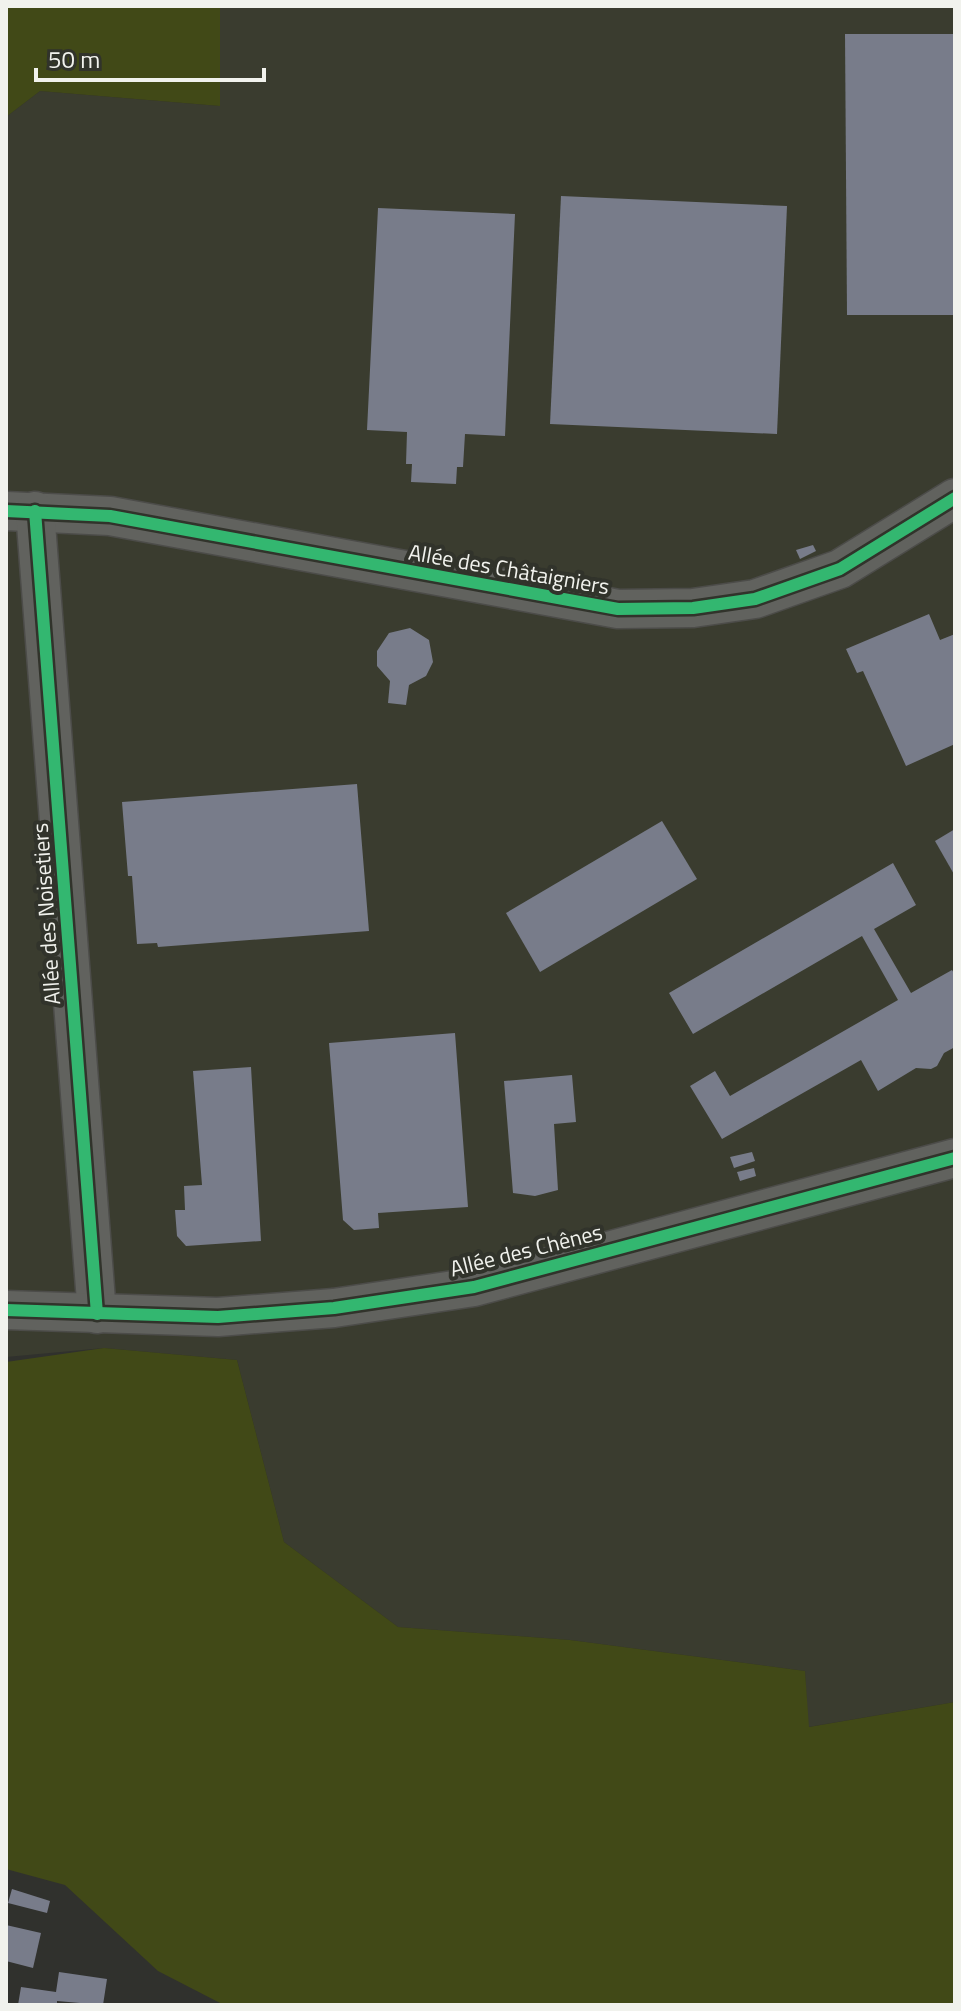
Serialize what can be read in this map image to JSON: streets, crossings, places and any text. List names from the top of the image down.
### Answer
{
  "streets": {
    "street": ["Allée des Châtaigniers", "Allée des Noisetiers", "Allée des Chênes"]
  },
  "crossings": [
    ["Allée des Châtaigniers", "Allée des Noisetiers"],
    ["Allée des Noisetiers", "Allée des Chênes"]
  ],
  "scale_bar": "50 m"
}
